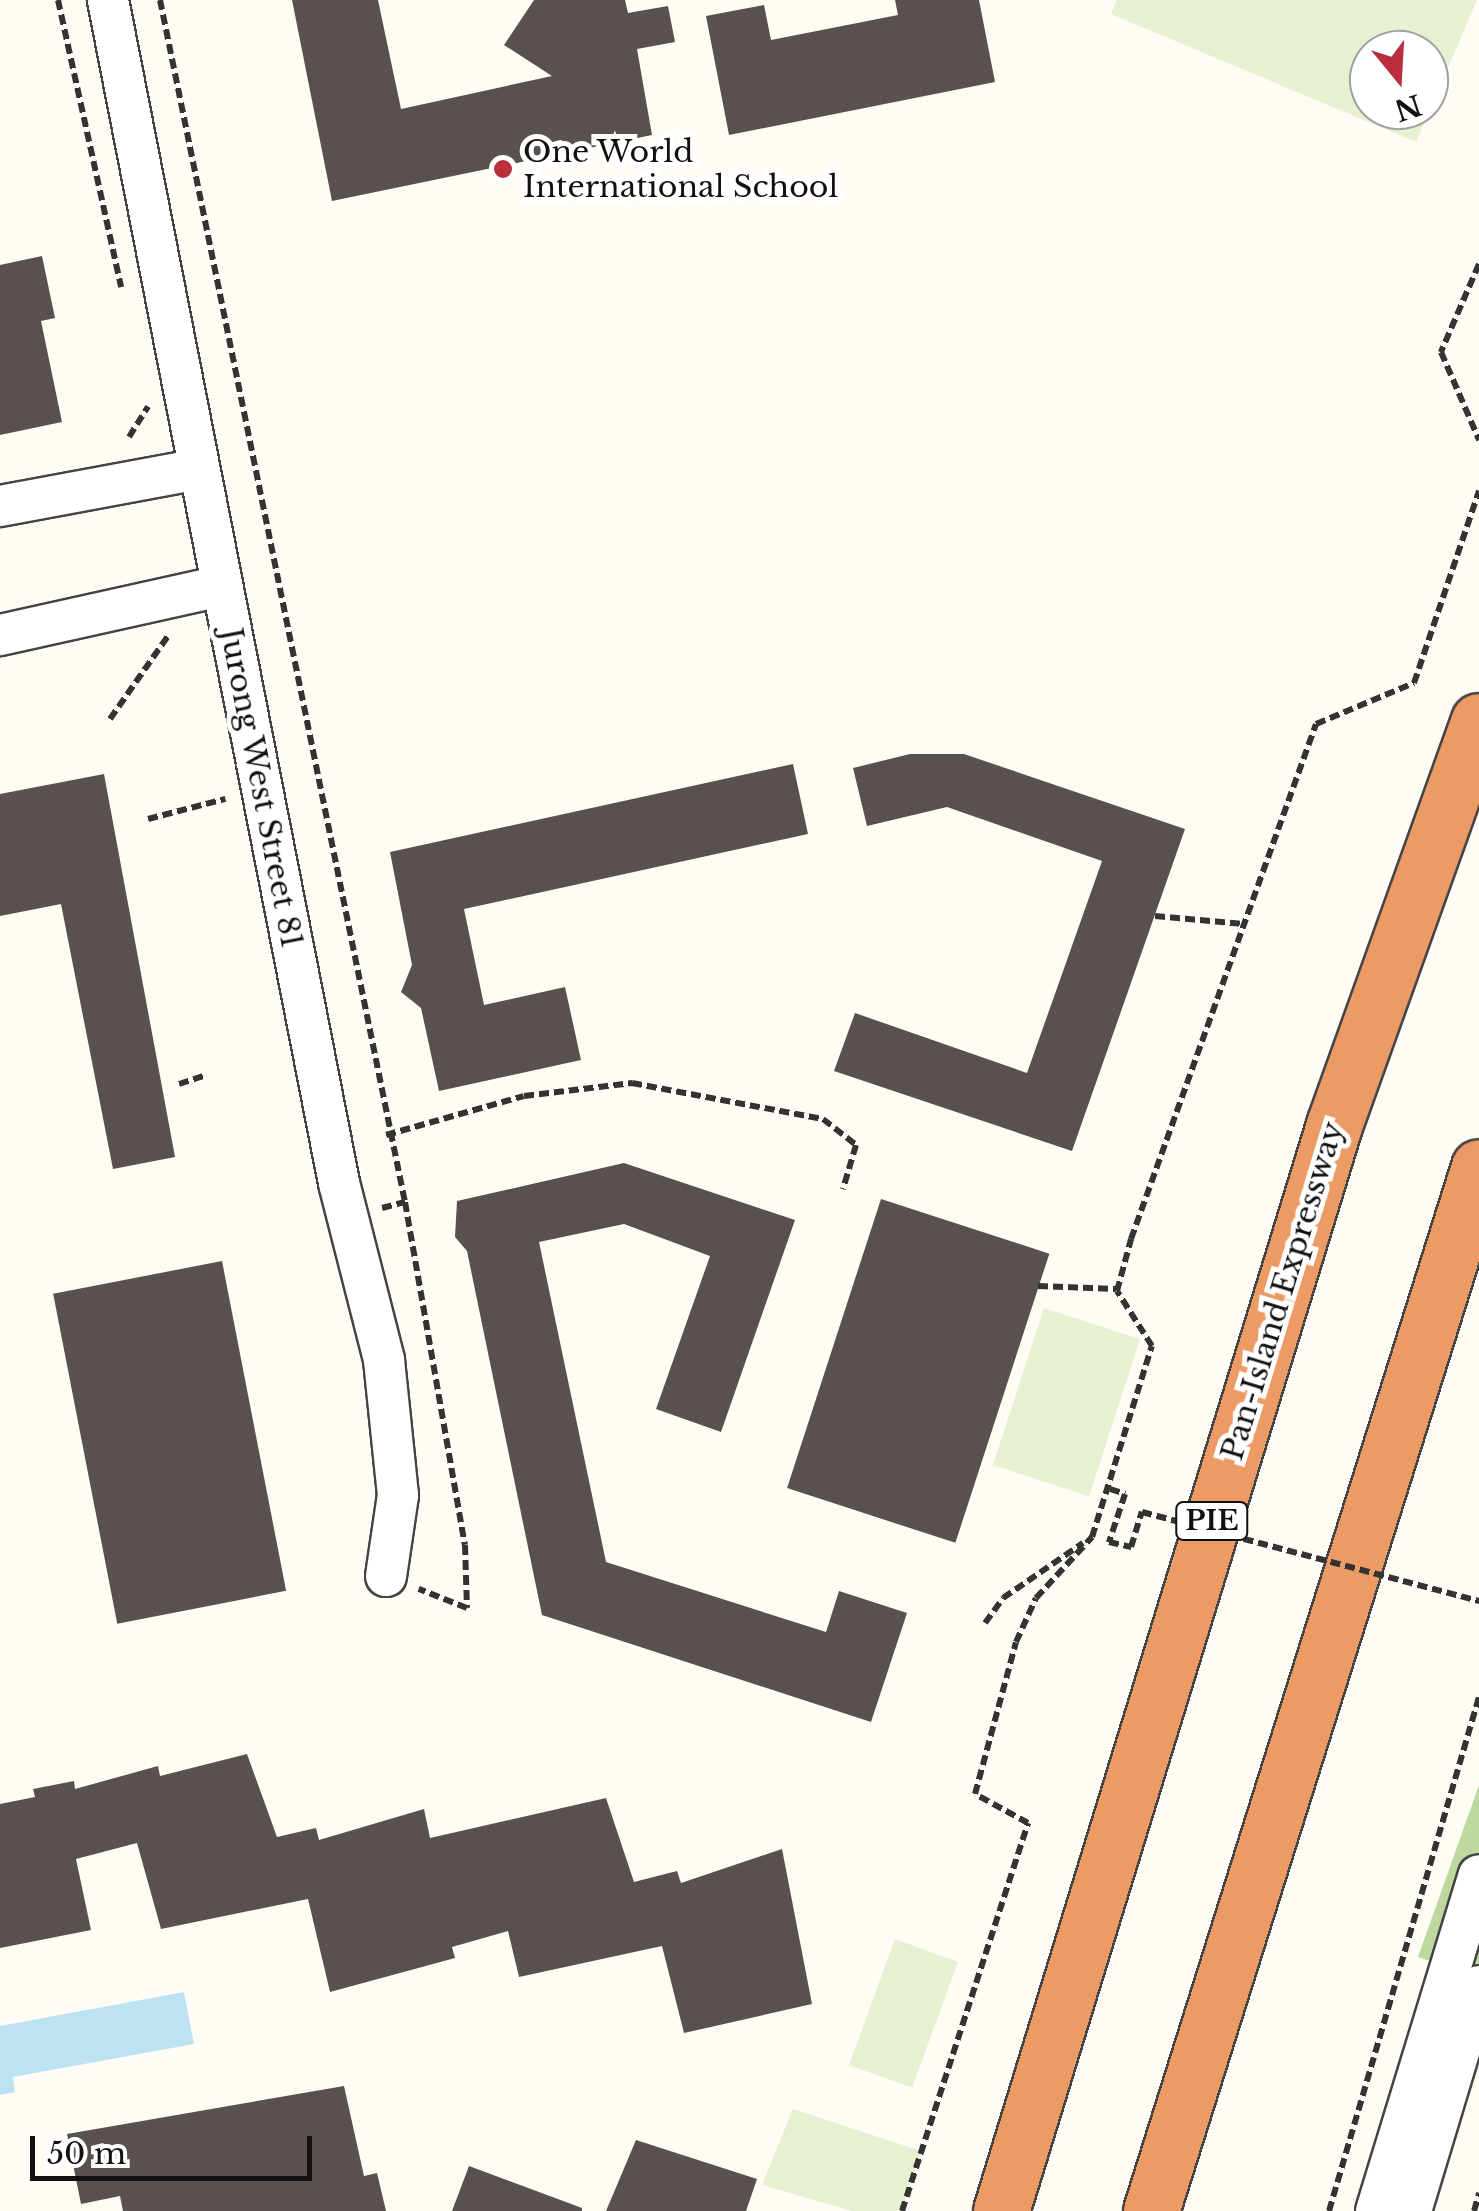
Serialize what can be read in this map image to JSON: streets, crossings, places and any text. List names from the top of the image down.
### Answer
{
  "streets": {
    "highway": ["Pan-Island Expressway", "PIE"],
    "street": ["Jurong West Street 81"]
  },
  "places": ["One World International School"],
  "scale_bar": "50 m",
  "north": "bottom"
}
